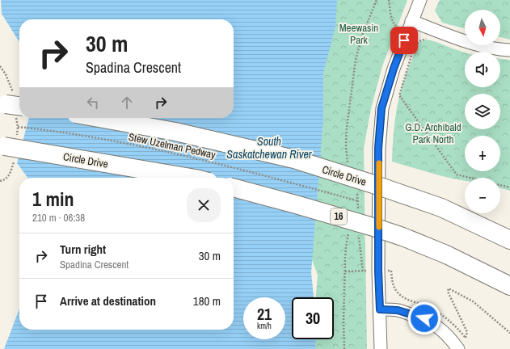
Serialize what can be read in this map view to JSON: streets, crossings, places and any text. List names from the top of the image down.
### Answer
{
  "streets": {
    "highway": ["Circle Drive", "16"],
    "path": ["Stew Uzelman Pedway"]
  },
  "water": ["South Saskatchewan River"],
  "parks": ["Meewasin Park", "G.D. Archibald Park North"],
  "north": "bottom",
  "page": {
    "map_buttons": ["+", "−"],
    "turn": ["30 m", "Spadina Crescent"],
    "heading": ["1 min", "210 m · 06:38"],
    "list": [
      {
        "name": "Turn right",
        "note": "Spadina Crescent",
        "value": "30 m"
      },
      {
        "name": "Arrive at destination",
        "value": "180 m"
      }
    ],
    "speed": "21 km/h",
    "limit": "30"
  }
}
